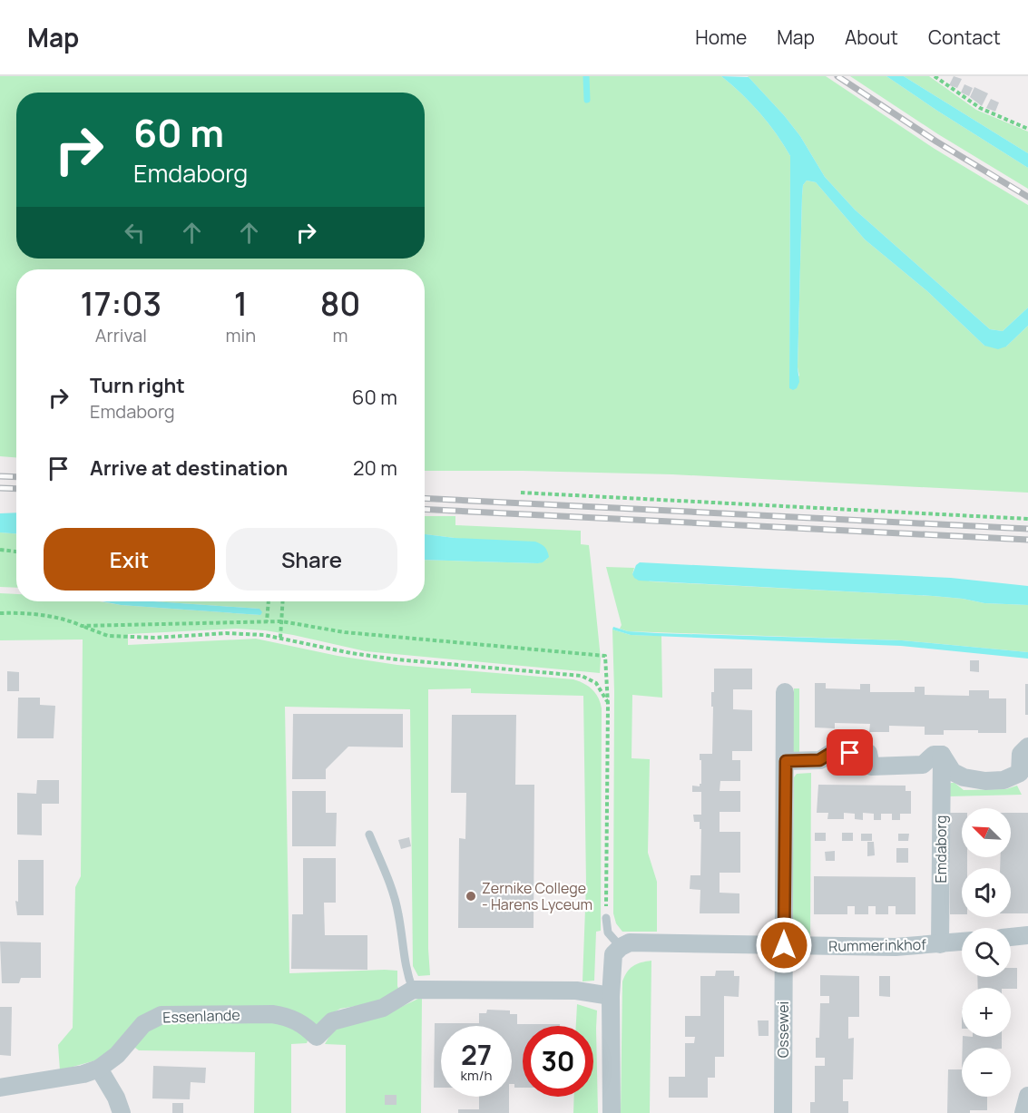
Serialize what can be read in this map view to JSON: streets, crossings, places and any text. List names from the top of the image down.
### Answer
{
  "streets": {
    "street": [
      "Emdaborg",
      "Rummerinkhof",
      "Essenlande",
      "Ossewei"
    ]
  },
  "crossings": [
    ["Emdaborg", "Rummerinkhof"],
    ["Rummerinkhof", "Ossewei"]
  ],
  "places": ["Zernike College - Harens Lyceum"],
  "north": "top left",
  "page": {
    "header": "Map",
    "nav": [
      "Home",
      "Map",
      "About",
      "Contact"
    ],
    "turn": ["60 m", "Emdaborg"],
    "eta": [
      "17:03",
      "Arrival",
      "1",
      "min",
      "80",
      "m"
    ],
    "list": [
      {
        "name": "Turn right",
        "note": "Emdaborg",
        "value": "60 m"
      },
      {
        "name": "Arrive at destination",
        "value": "20 m"
      }
    ],
    "buttons": ["Exit", "Share"],
    "map_buttons": ["+", "−"],
    "speed": "27 km/h",
    "limit": "30"
  }
}
